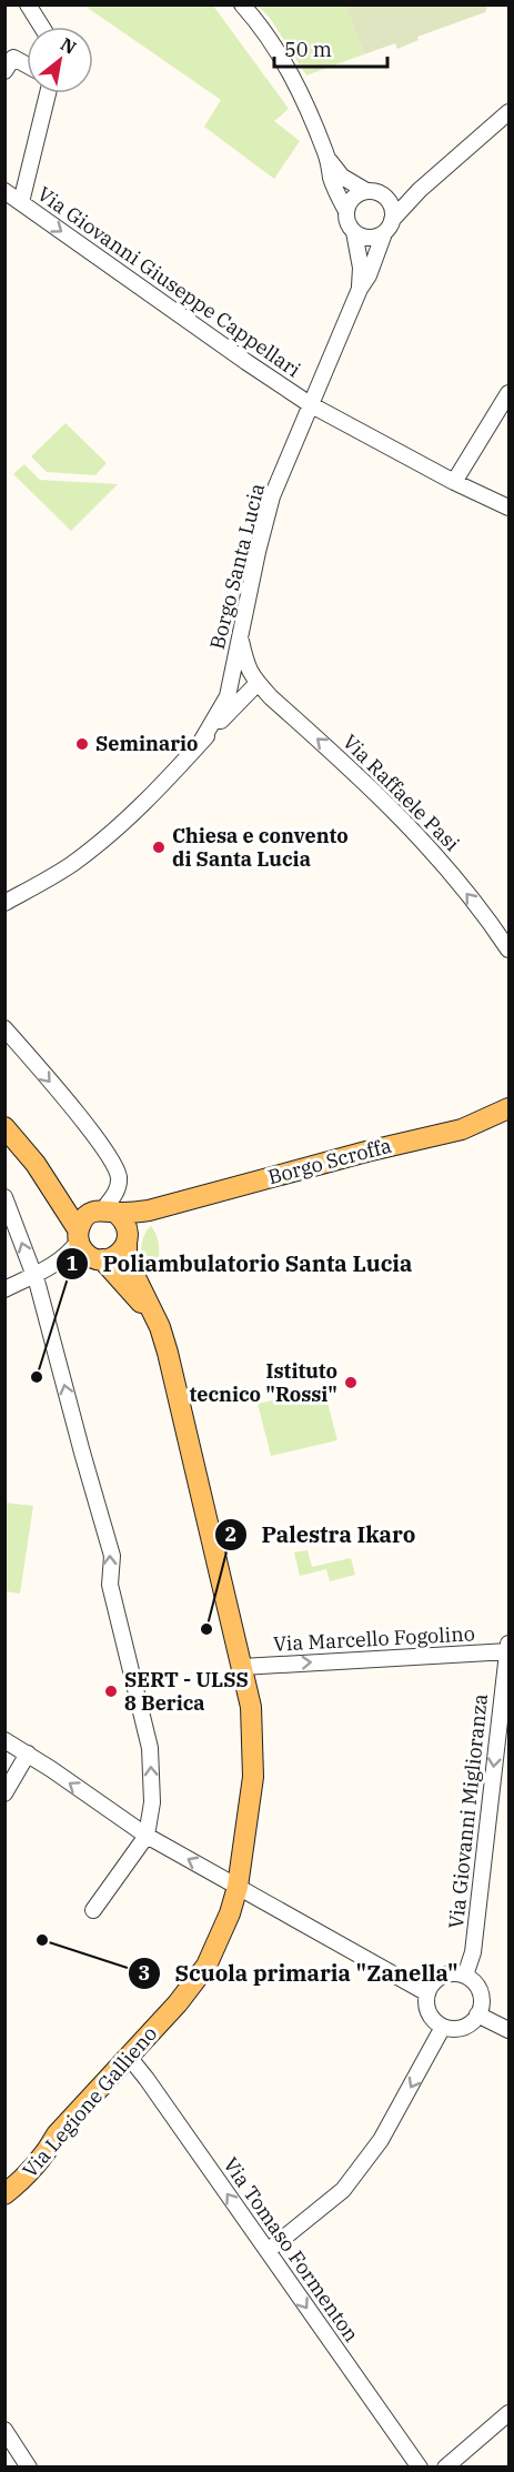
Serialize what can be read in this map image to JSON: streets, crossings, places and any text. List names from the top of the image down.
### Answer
{
  "streets": {
    "main road": ["Borgo Scroffa", "Via Legione Gallieno"],
    "street": [
      "Via Giovanni Giuseppe Cappellari",
      "Borgo Santa Lucia",
      "Via Raffaele Pasi",
      "Via Marcello Fogolino",
      "Via Giovanni Miglioranza",
      "Via Tomaso Formenton"
    ]
  },
  "crossings": [
    ["Via Giovanni Giuseppe Cappellari", "Borgo Santa Lucia"],
    ["Borgo Santa Lucia", "Via Raffaele Pasi"],
    ["Borgo Scroffa", "Via Legione Gallieno"],
    ["Via Marcello Fogolino", "Via Giovanni Miglioranza"],
    ["Via Marcello Fogolino", "Via Legione Gallieno"],
    ["Via Legione Gallieno", "Via Tomaso Formenton"]
  ],
  "one_way": [
    "Via Giovanni Giuseppe Cappellari",
    "Via Raffaele Pasi",
    "Via Marcello Fogolino",
    "Via Giovanni Miglioranza"
  ],
  "places": [
    "Seminario",
    "Chiesa e convento di Santa Lucia",
    "Poliambulatorio Santa Lucia",
    "Istituto tecnico \"Rossi\"",
    "Palestra Ikaro",
    "SERT - ULSS 8 Berica",
    "Scuola primaria \"Zanella\""
  ],
  "scale_bar": "50 m",
  "north": "top right"
}
